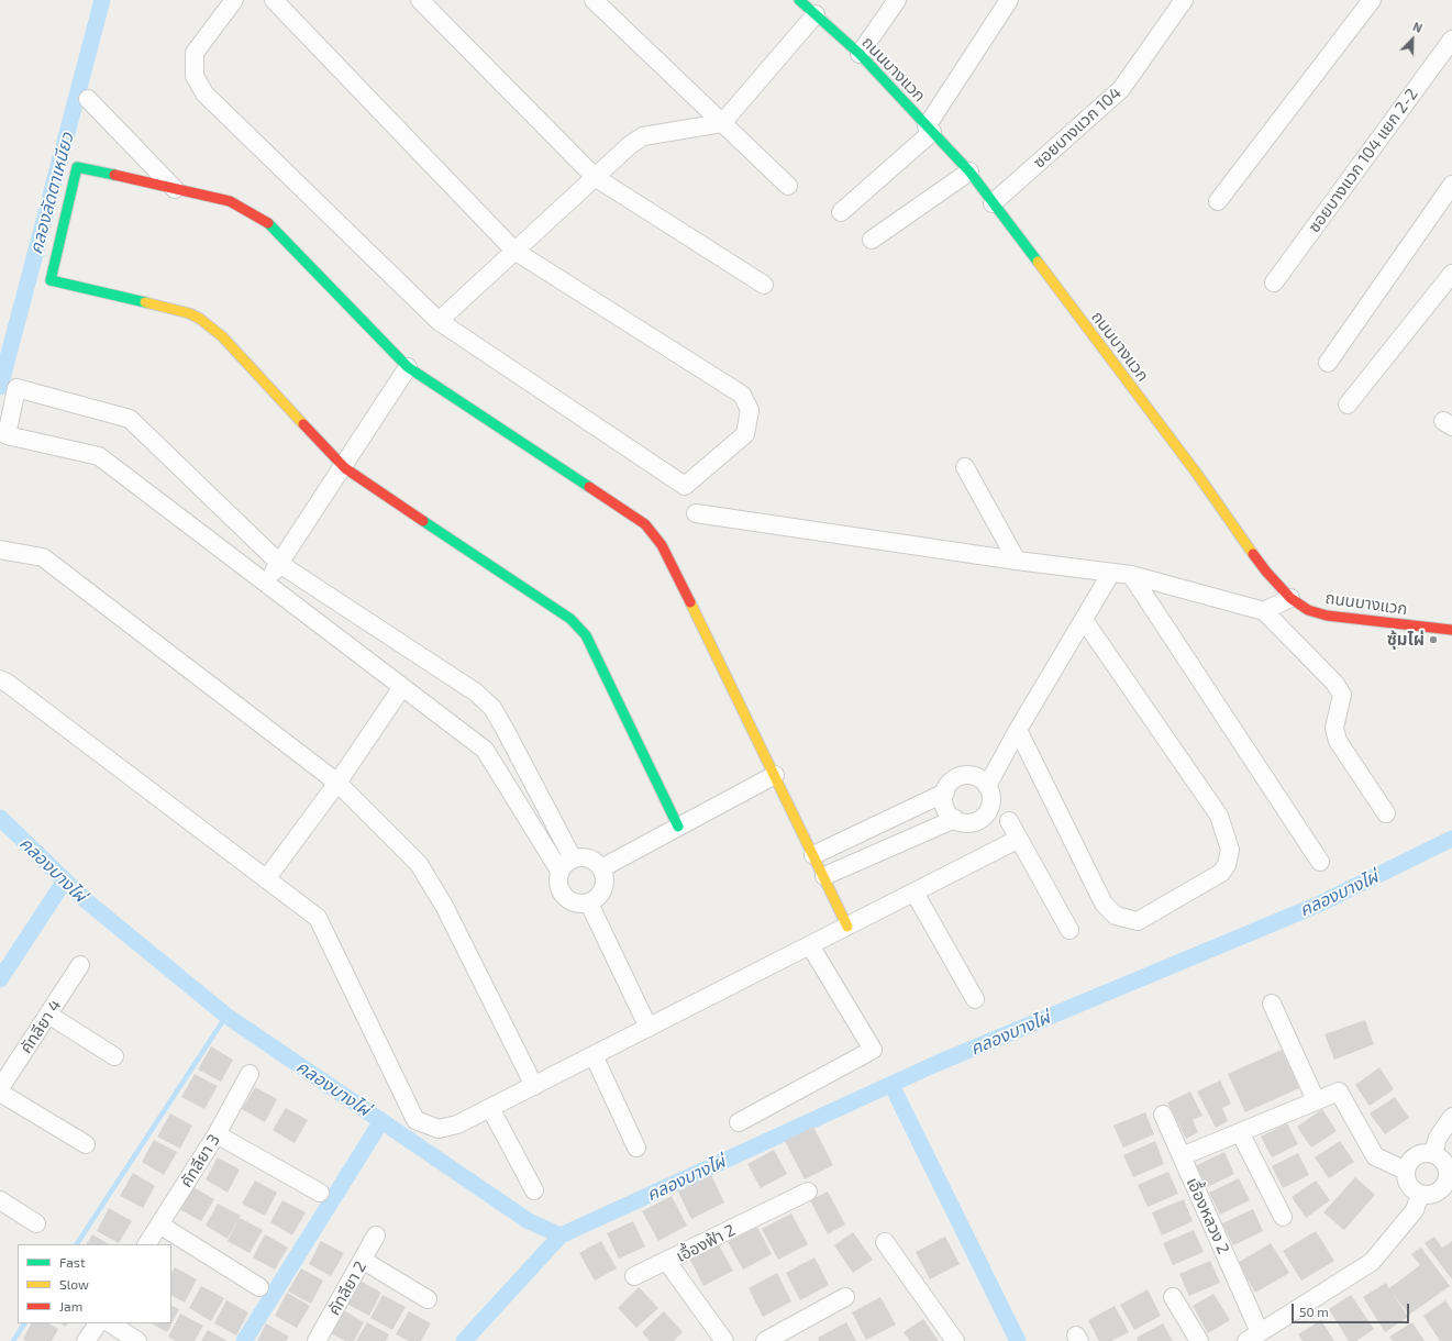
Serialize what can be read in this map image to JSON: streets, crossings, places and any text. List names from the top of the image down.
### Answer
{
  "streets": {
    "street": [
      "ถนนบางแวก",
      "ซอยบางแวก 104",
      "ซอยบางแวก 104 แยก 2-2",
      "คัทลียา 4",
      "คัทลียา 3",
      "เอื้องหลวง 2",
      "เอื้องฟ้า 2",
      "คัทลียา 2"
    ]
  },
  "crossings": [
    ["ถนนบางแวก", "ซอยบางแวก 104"]
  ],
  "water": ["คลองลัดตาเหนียว", "คลองบางไผ่"],
  "places": ["ซุ้มไผ่"],
  "legend": ["Fast", "Slow", "Jam"],
  "scale_bar": "50 m",
  "north": "top right"
}
